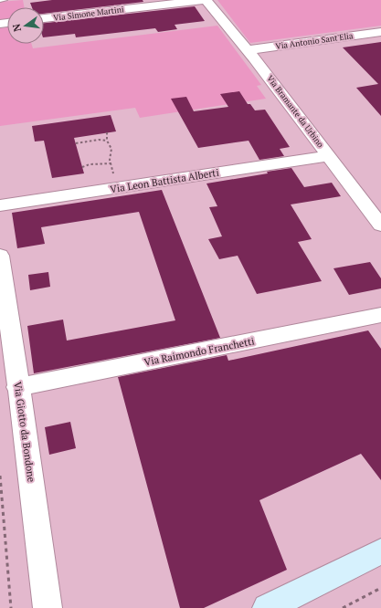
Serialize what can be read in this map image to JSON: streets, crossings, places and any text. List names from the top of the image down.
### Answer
{
  "streets": {
    "street": [
      "Via Simone Martini",
      "Via Antonio Sant'Elia",
      "Via Bramante da Urbino",
      "Via Leon Battista Alberti",
      "Via Raimondo Franchetti",
      "Via Giotto da Bondone"
    ]
  },
  "crossings": [
    ["Via Simone Martini", "Via Bramante da Urbino"],
    ["Via Antonio Sant'Elia", "Via Bramante da Urbino"],
    ["Via Bramante da Urbino", "Via Leon Battista Alberti"],
    ["Via Raimondo Franchetti", "Via Giotto da Bondone"]
  ],
  "north": "left"
}
